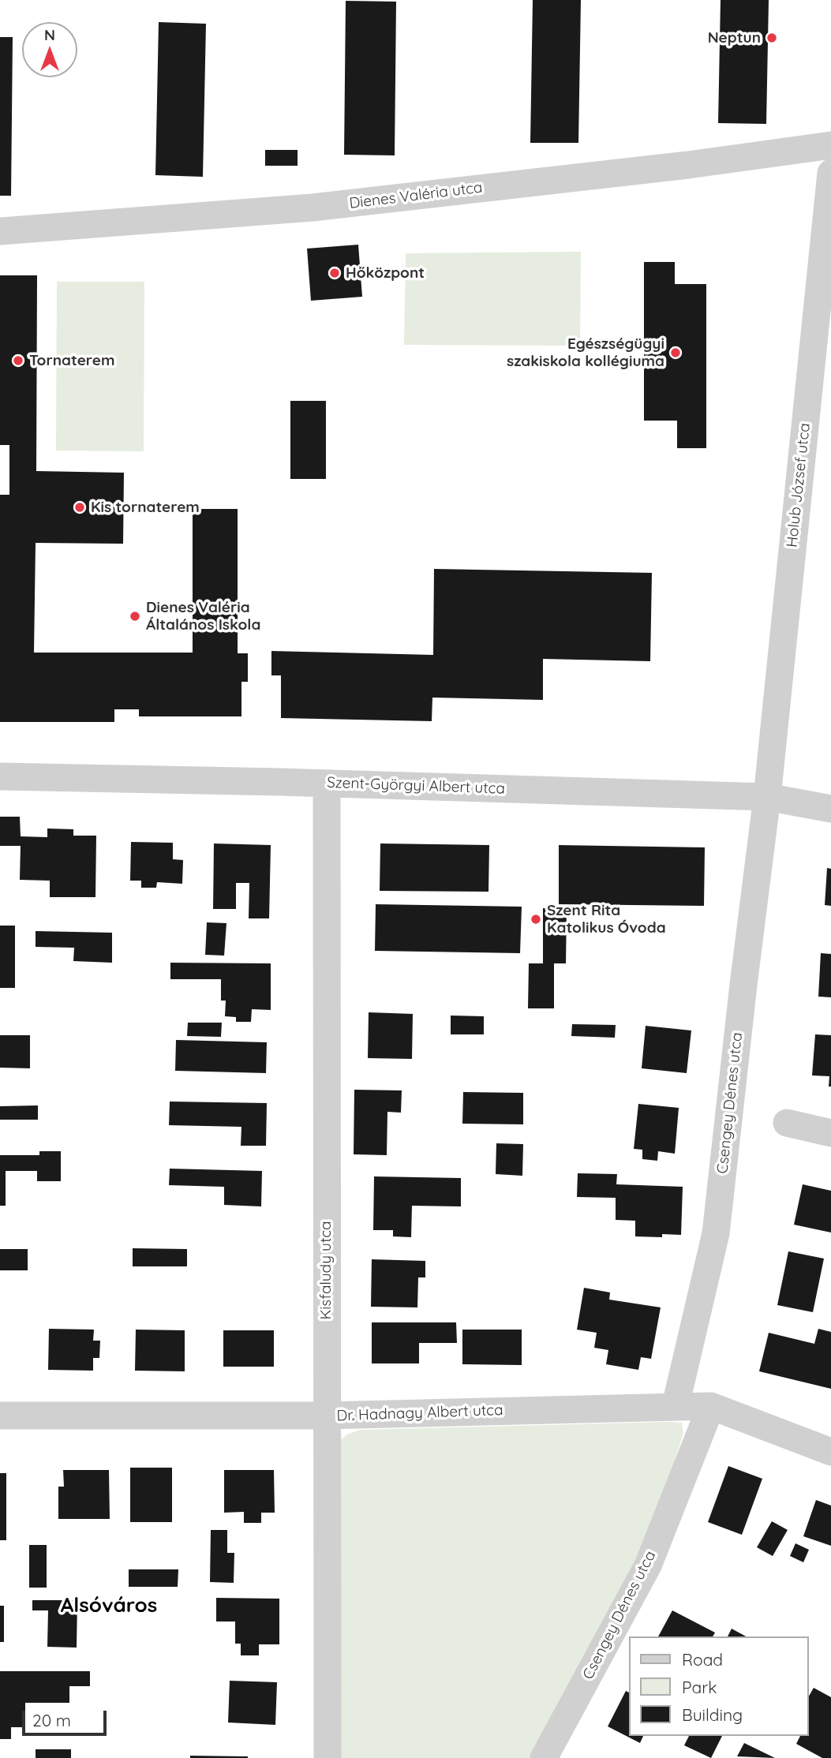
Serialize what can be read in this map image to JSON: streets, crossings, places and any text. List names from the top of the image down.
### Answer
{
  "streets": {
    "street": [
      "Dienes Valéria utca",
      "Holub József utca",
      "Szent-Györgyi Albert utca",
      "Csengey Dénes utca",
      "Kisfaludy utca",
      "Dr. Hadnagy Albert utca"
    ]
  },
  "crossings": [
    ["Holub József utca", "Szent-Györgyi Albert utca"],
    ["Holub József utca", "Csengey Dénes utca"],
    ["Szent-Györgyi Albert utca", "Csengey Dénes utca"],
    ["Szent-Györgyi Albert utca", "Kisfaludy utca"],
    ["Csengey Dénes utca", "Dr. Hadnagy Albert utca"],
    ["Kisfaludy utca", "Dr. Hadnagy Albert utca"]
  ],
  "districts": ["Alsóváros"],
  "places": [
    "Neptun",
    "Hőközpont",
    "Egészségügyi szakiskola kollégiuma",
    "Tornaterem",
    "Kis tornaterem",
    "Dienes Valéria Általános Iskola",
    "Szent Rita Katolikus Óvoda"
  ],
  "legend": ["Road", "Park", "Building"],
  "scale_bar": "20 m",
  "north": "top"
}
